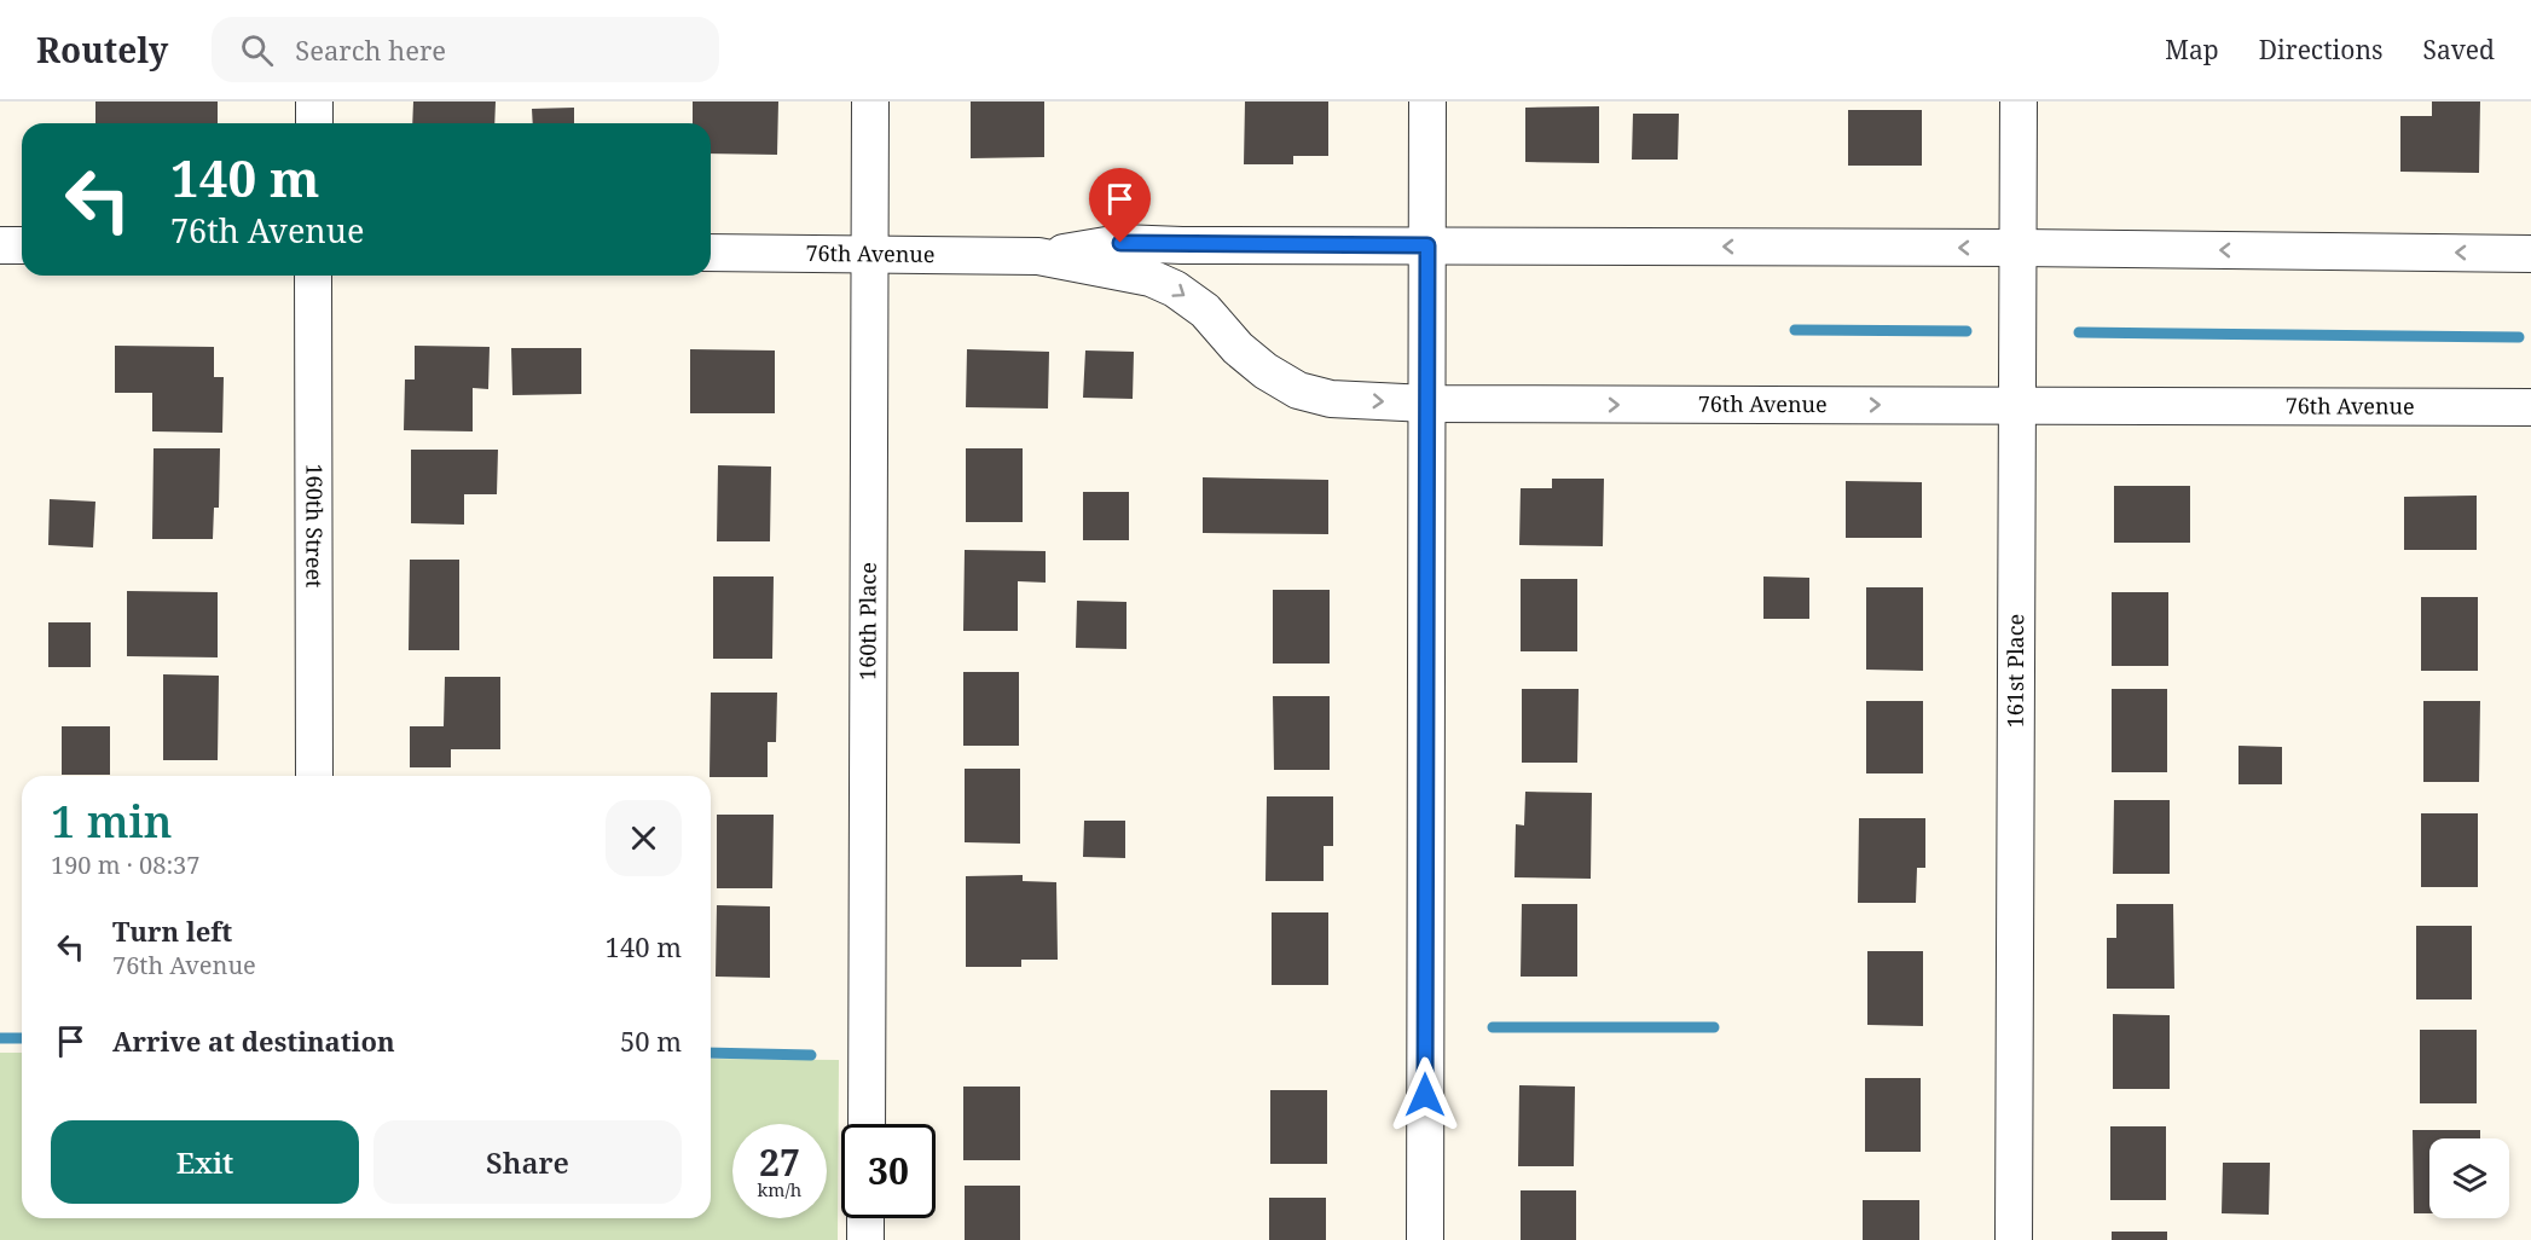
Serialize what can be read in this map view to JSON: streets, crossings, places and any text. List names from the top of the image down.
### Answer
{
  "streets": {
    "street": [
      "76th Avenue",
      "160th Street",
      "160th Place",
      "161st Place"
    ]
  },
  "crossings": [
    ["76th Avenue", "160th Place"],
    ["76th Avenue", "161st Place"]
  ],
  "page": {
    "header": "Routely",
    "search": "Search here",
    "nav": ["Map", "Directions", "Saved"],
    "turn": ["140 m", "76th Avenue"],
    "heading": ["1 min", "190 m · 08:37"],
    "list": [
      {
        "name": "Turn left",
        "note": "76th Avenue",
        "value": "140 m"
      },
      {
        "name": "Arrive at destination",
        "value": "50 m"
      }
    ],
    "buttons": ["Exit", "Share"],
    "speed": "27 km/h",
    "limit": "30"
  }
}
